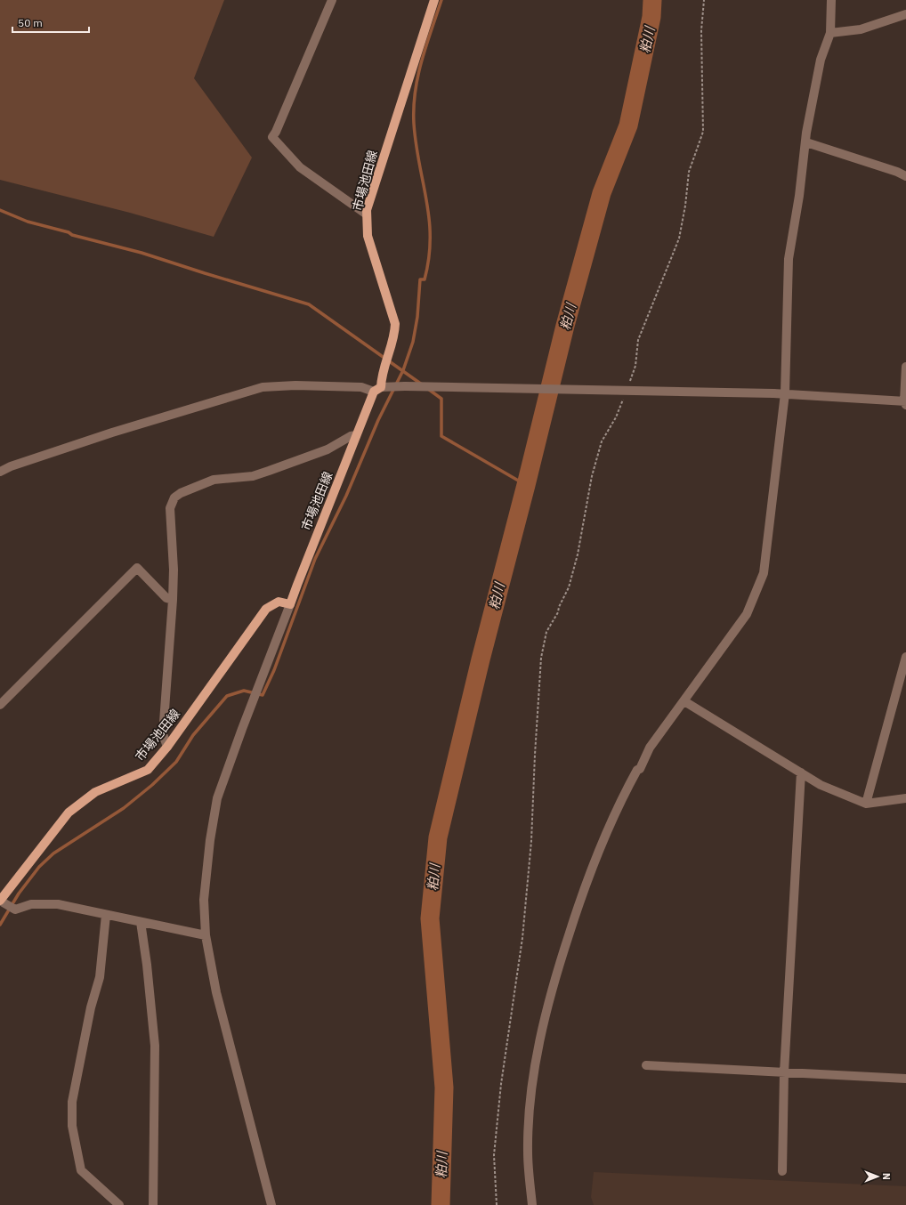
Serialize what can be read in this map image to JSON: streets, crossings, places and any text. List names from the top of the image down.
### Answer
{
  "streets": {
    "main road": ["市場池田線"]
  },
  "water": ["粕川"],
  "scale_bar": "50 m",
  "north": "right"
}
